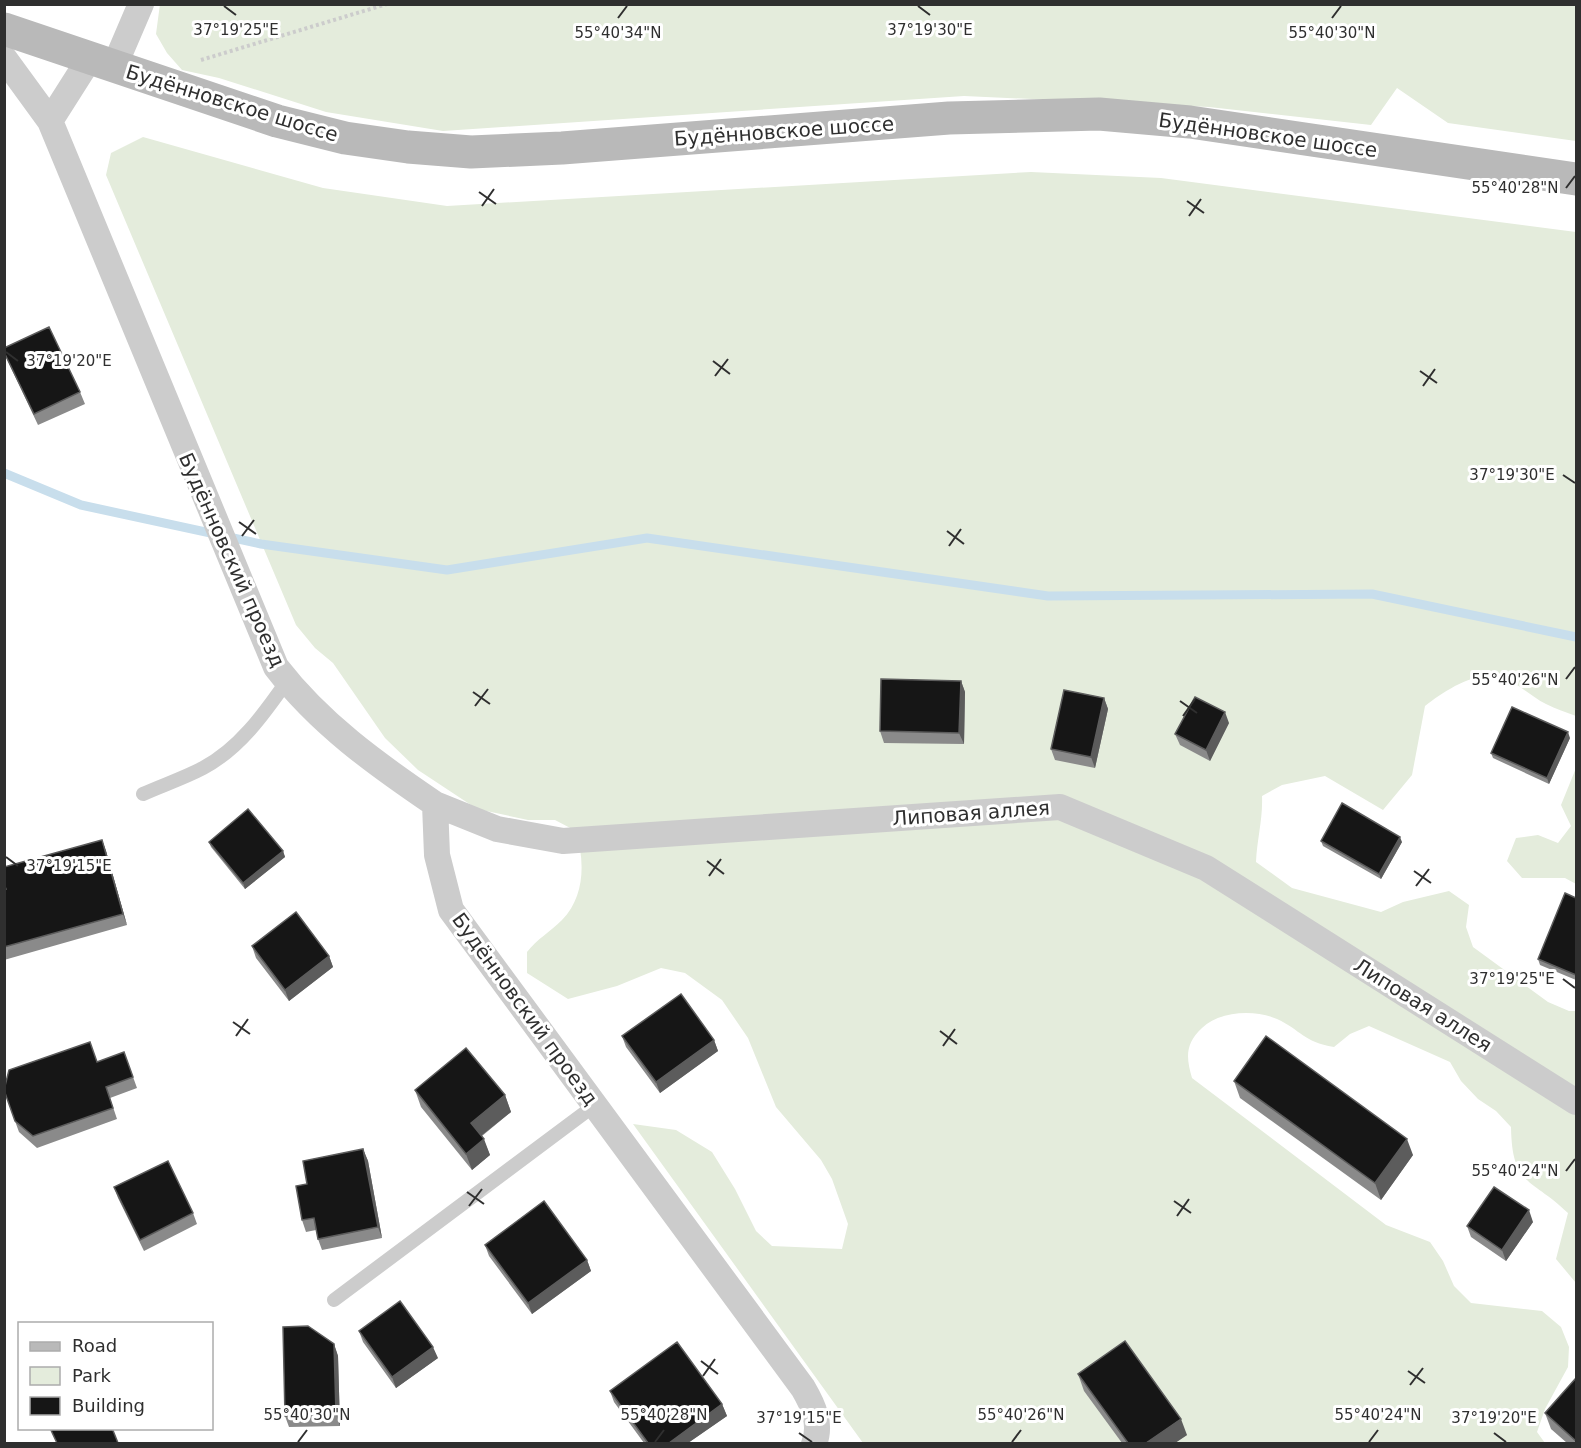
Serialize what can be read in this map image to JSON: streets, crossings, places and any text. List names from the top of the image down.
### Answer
{
  "streets": {
    "main road": ["Будённовское шоссе"],
    "street": ["Будённовский проезд", "Липовая аллея"]
  },
  "crossings": [
    ["Будённовский проезд", "Липовая аллея"]
  ],
  "legend": ["Road", "Park", "Building"],
  "coordinates": [
    "37°19'25\"E",
    "37°19'30\"E",
    "55°40'34\"N",
    "55°40'30\"N",
    "55°40'28\"N",
    "37°19'20\"E",
    "55°40'26\"N",
    "37°19'15\"E",
    "55°40'24\"N"
  ]
}
